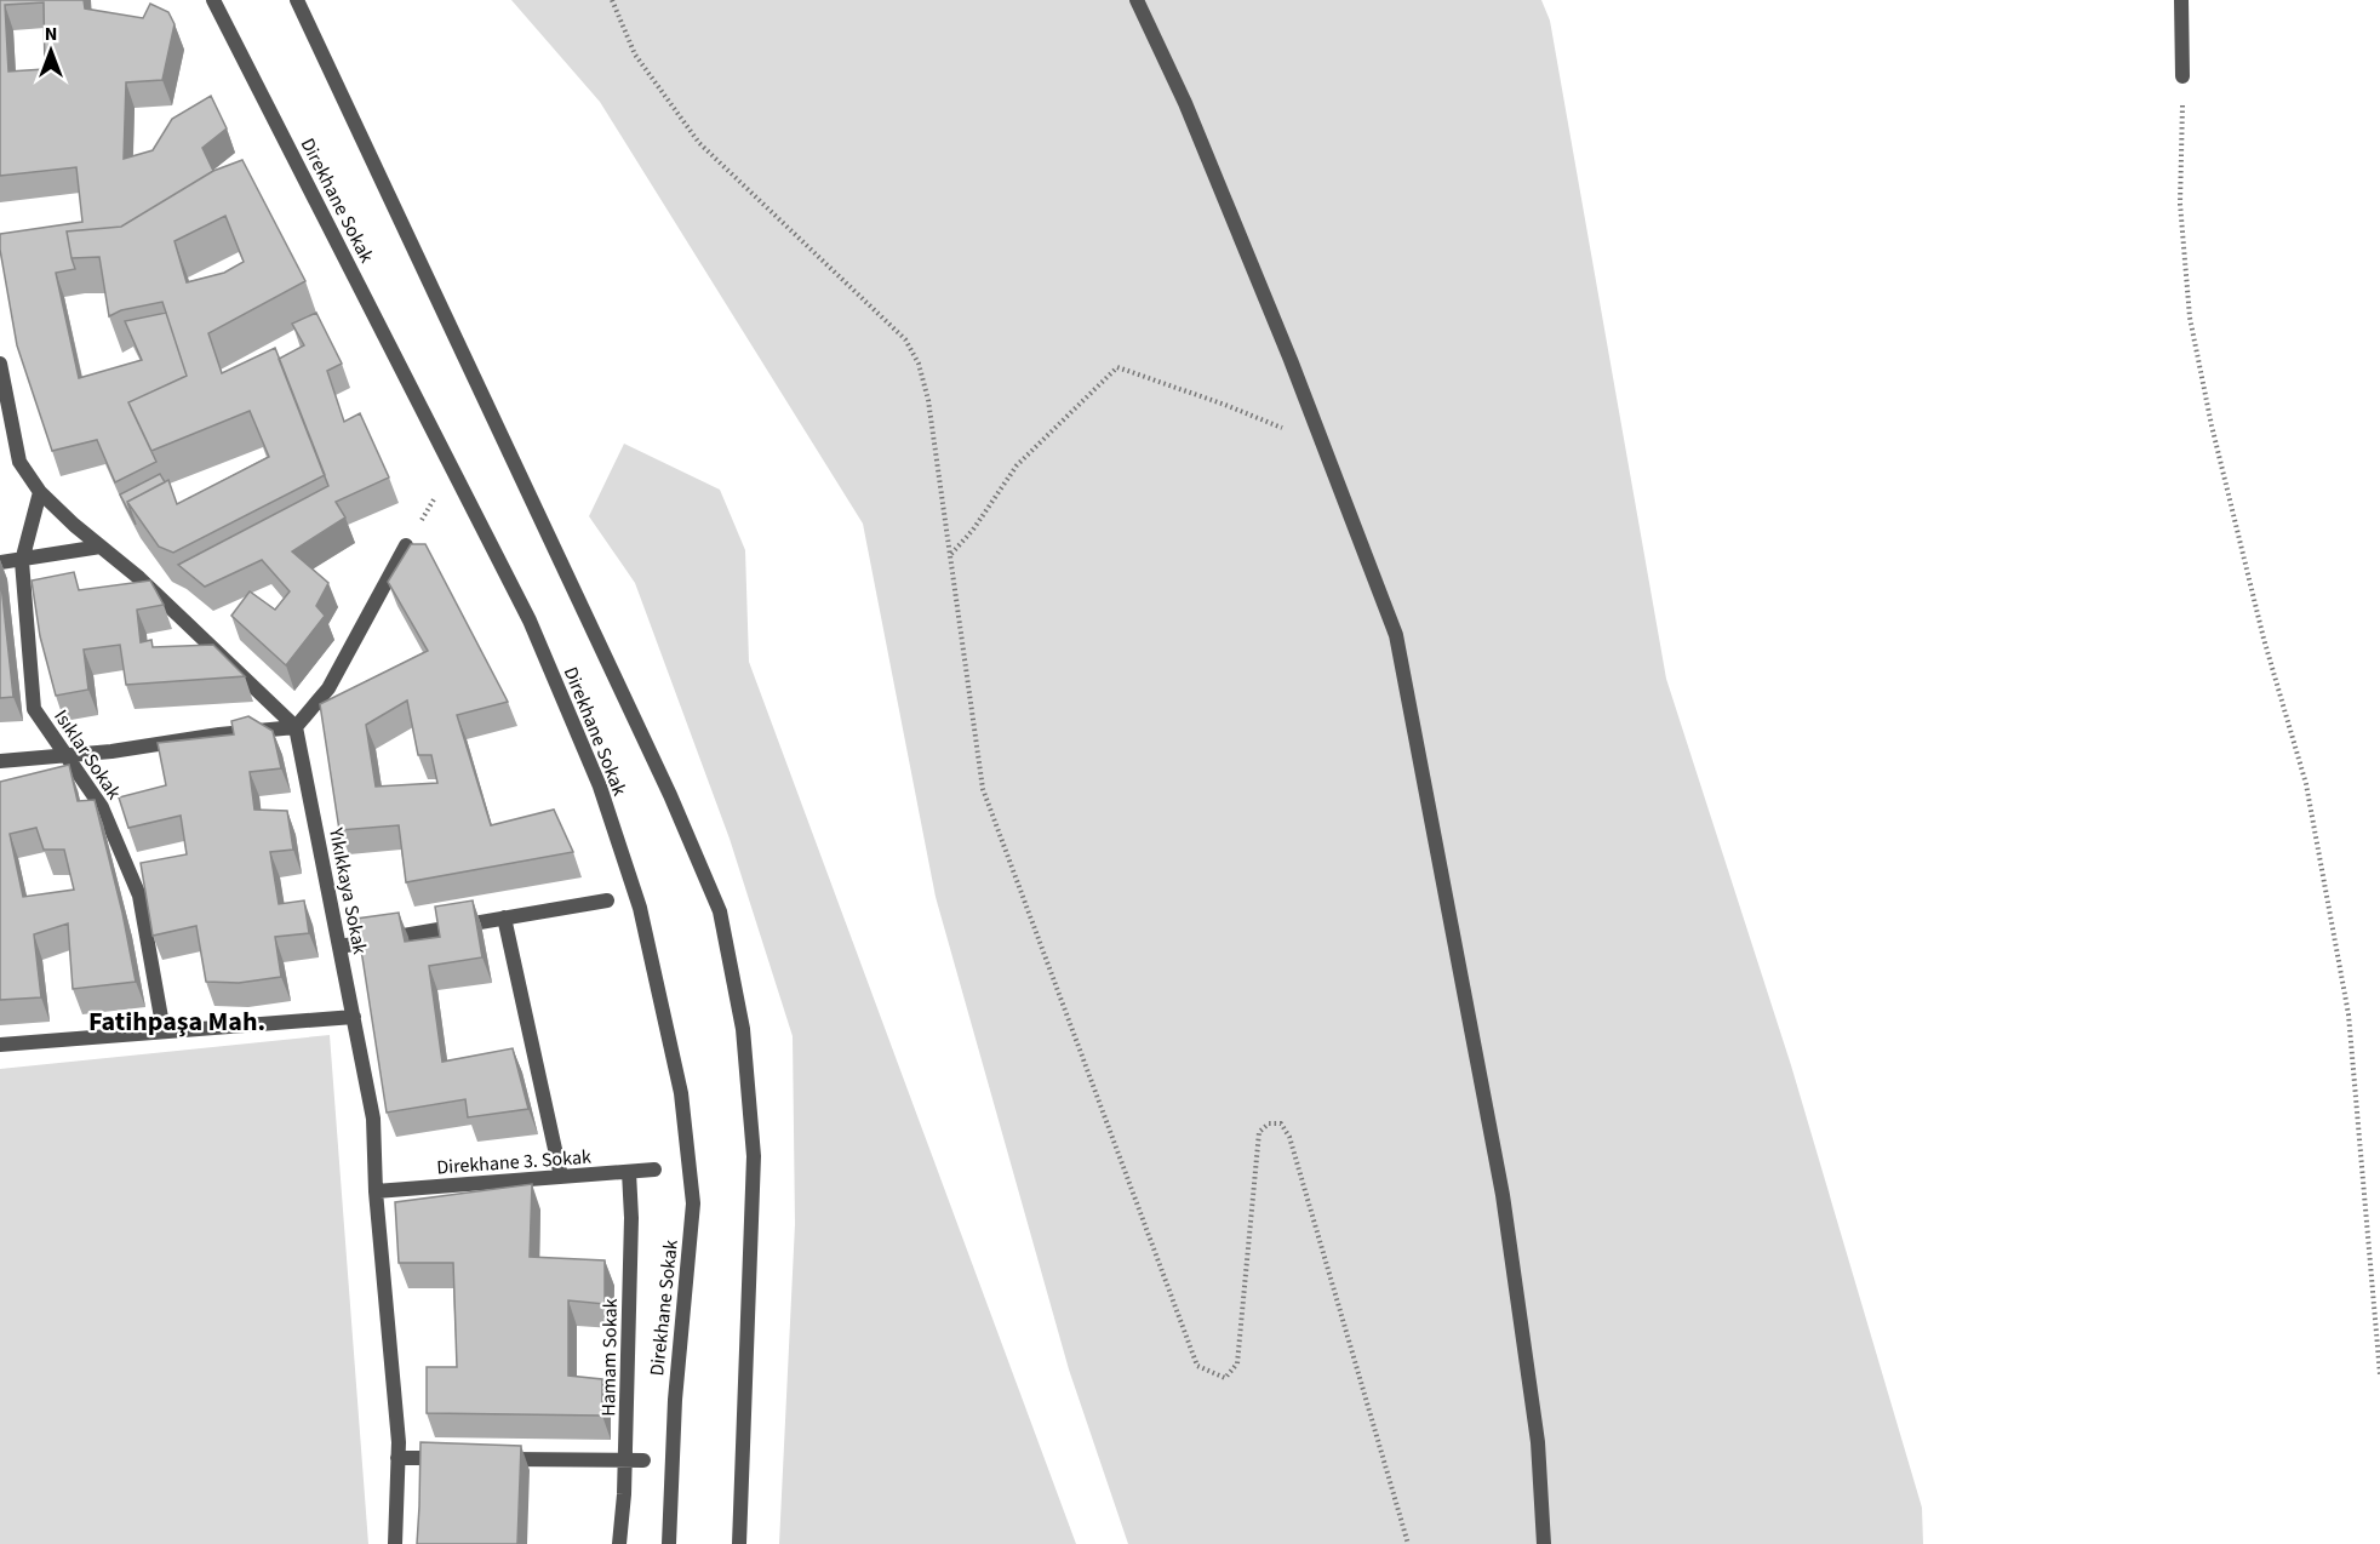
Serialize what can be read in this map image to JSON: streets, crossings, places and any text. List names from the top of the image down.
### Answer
{
  "streets": {
    "street": [
      "Direkhane Sokak",
      "Isıklar Sokak",
      "Yıkıkkaya Sokak",
      "Direkhane 3. Sokak",
      "Hamam Sokak"
    ]
  },
  "crossings": [
    ["Yıkıkkaya Sokak", "Direkhane 3. Sokak"],
    ["Direkhane 3. Sokak", "Hamam Sokak"]
  ],
  "districts": ["Fatihpaşa Mah."],
  "north": "top"
}
